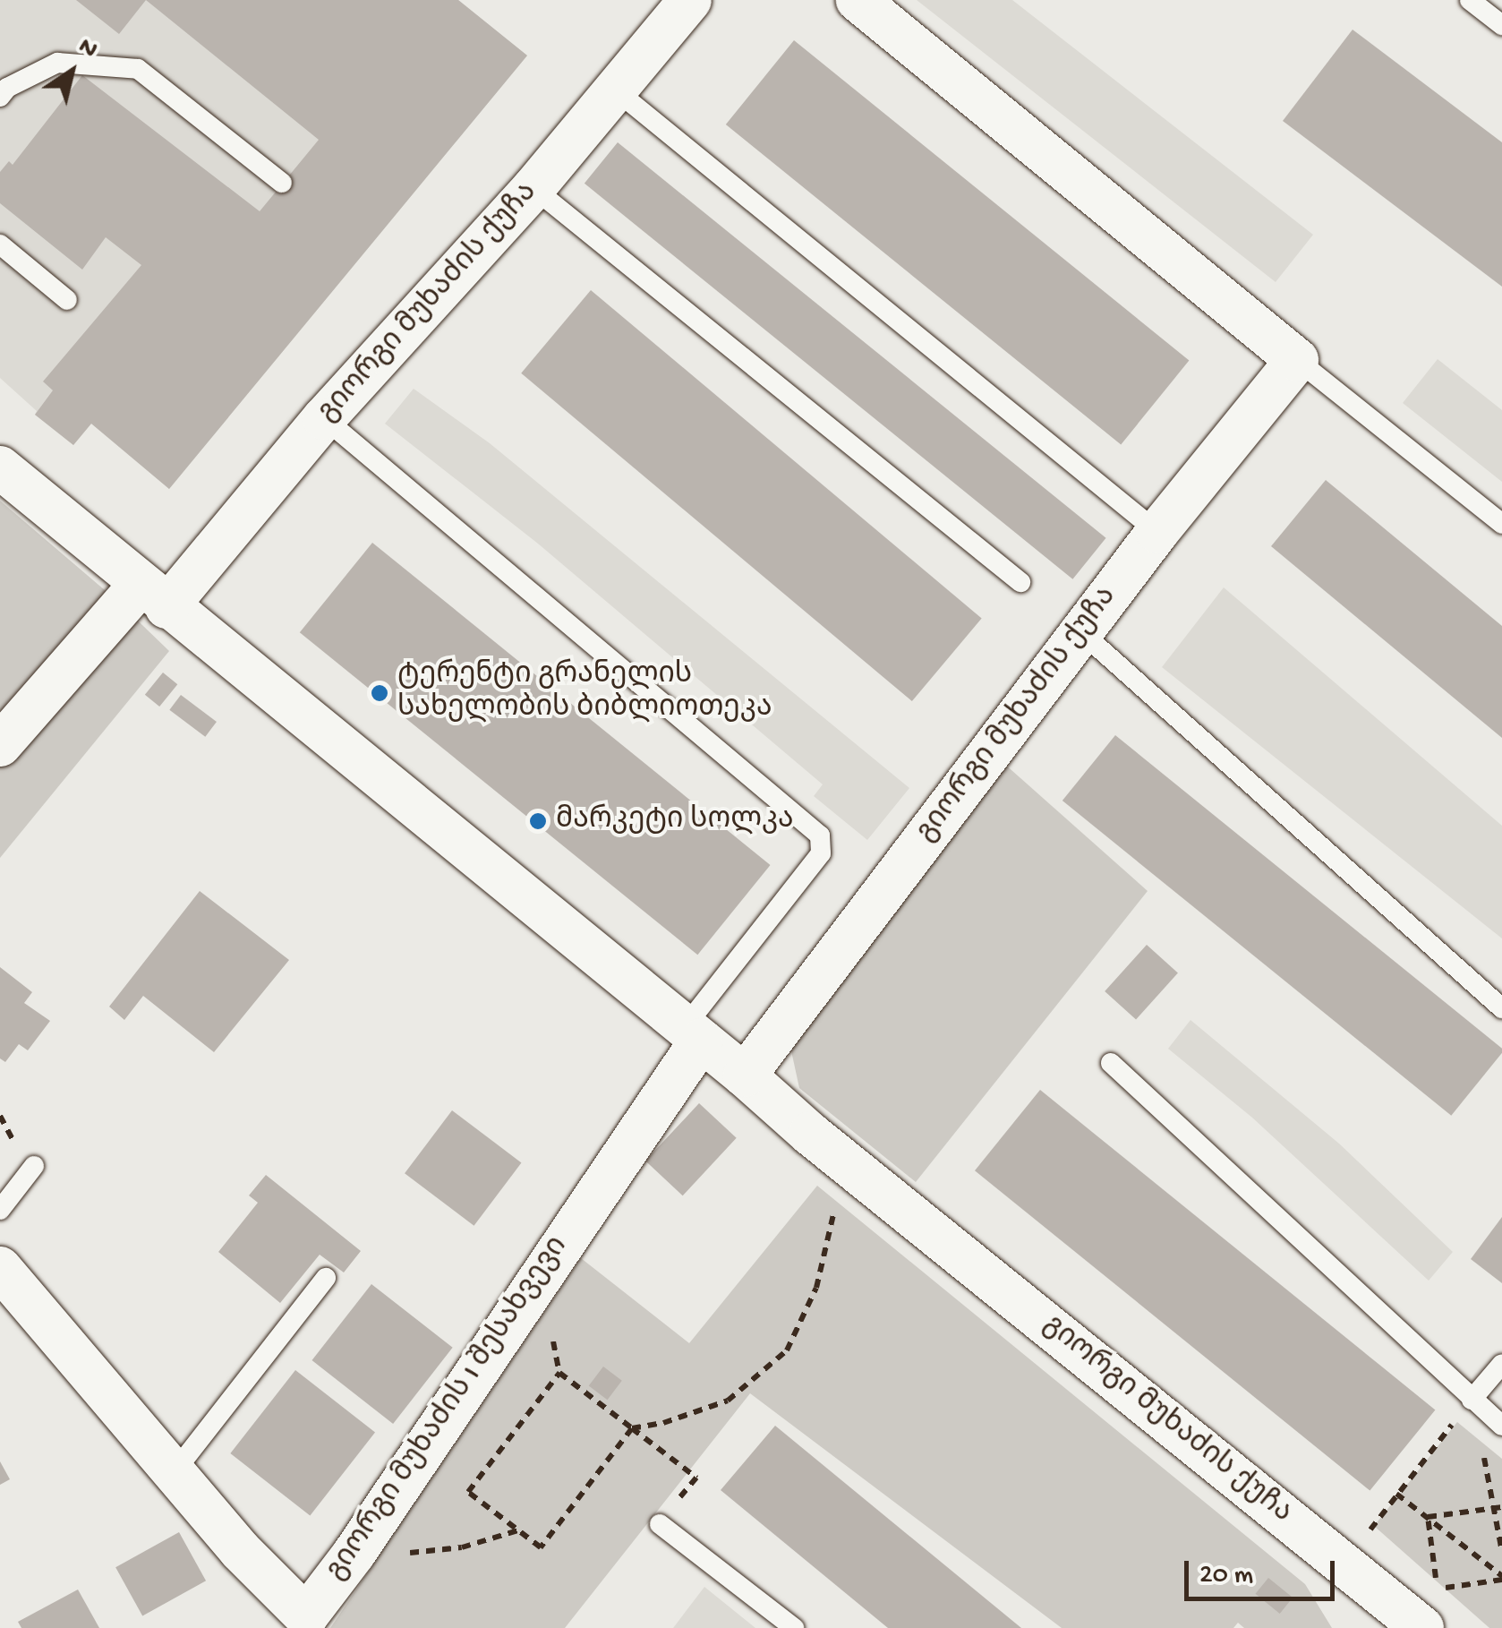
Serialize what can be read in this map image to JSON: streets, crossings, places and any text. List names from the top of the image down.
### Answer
{
  "streets": {
    "street": ["გიორგი მუხაძის ქუჩა", "გიორგი მუხაძის I შესახვევი"]
  },
  "crossings": [
    ["გიორგი მუხაძის ქუჩა", "გიორგი მუხაძის I შესახვევი"]
  ],
  "places": ["ტერენტი გრანელის სახელობის ბიბლიოთეკა", "მარკეტი სოლკა"],
  "scale_bar": "20 m",
  "north": "top right"
}
